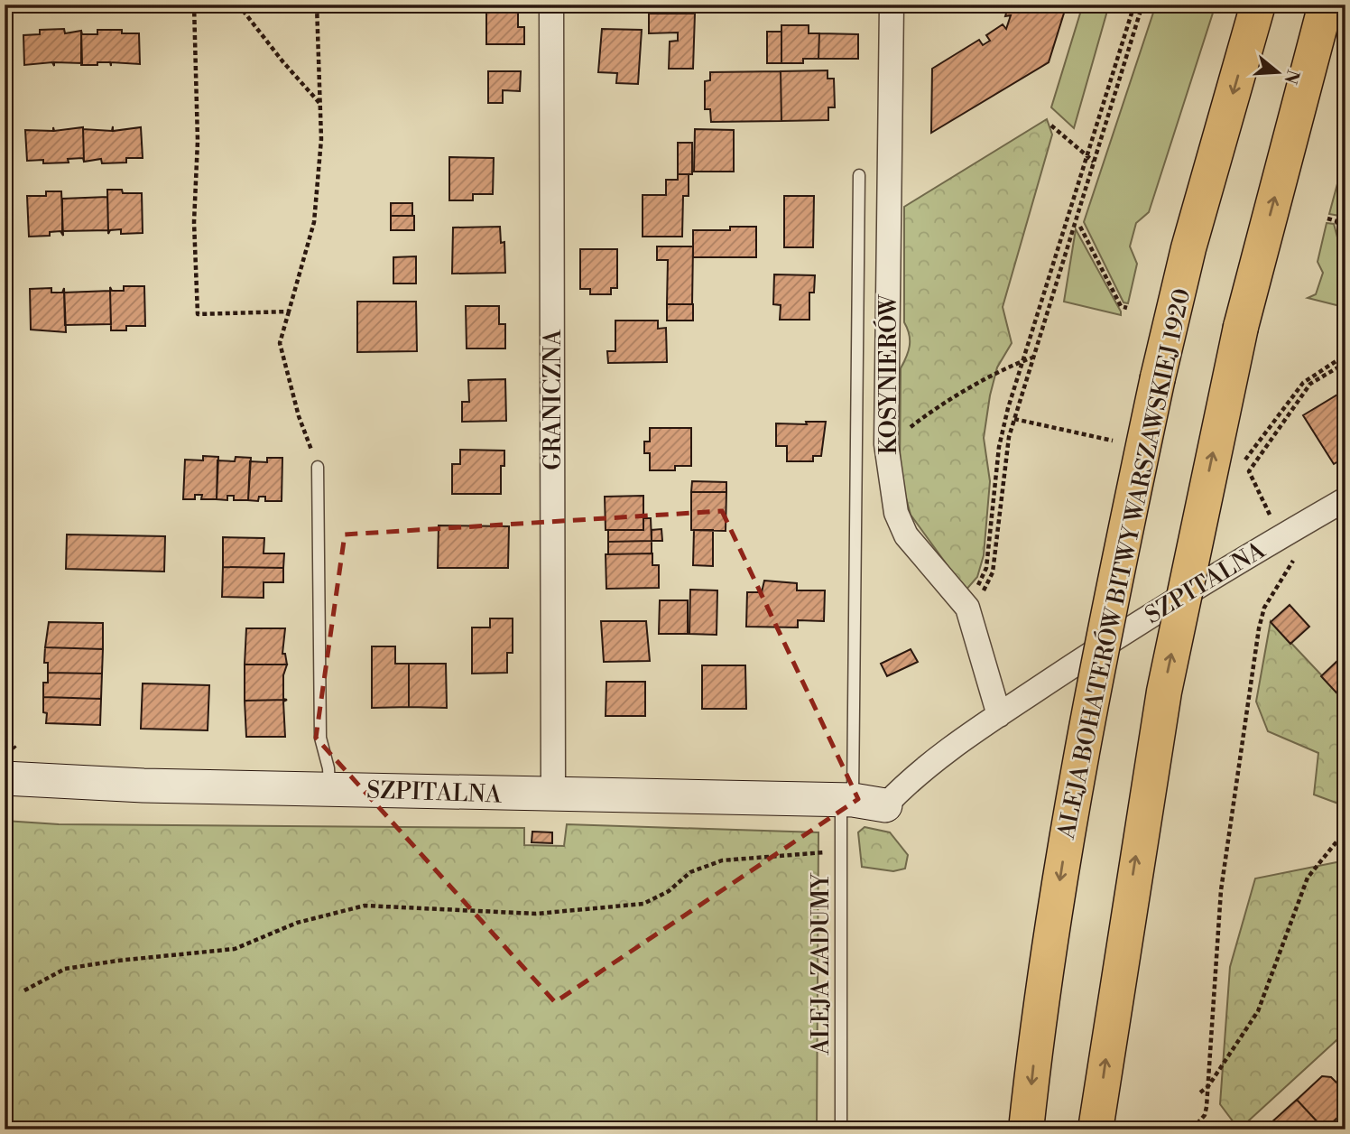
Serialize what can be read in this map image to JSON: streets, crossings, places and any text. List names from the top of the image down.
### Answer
{
  "streets": {
    "highway": ["ALEJA BOHATERÓW BITWY WARSZAWSKIEJ 1920"],
    "street": ["KOSYNIERÓW", "GRANICZNA", "SZPITALNA"],
    "lane": ["ALEJA ZADUMY"]
  },
  "crossings": [
    ["KOSYNIERÓW", "SZPITALNA"],
    ["GRANICZNA", "SZPITALNA"],
    ["SZPITALNA", "ALEJA ZADUMY"]
  ],
  "north": "right"
}
